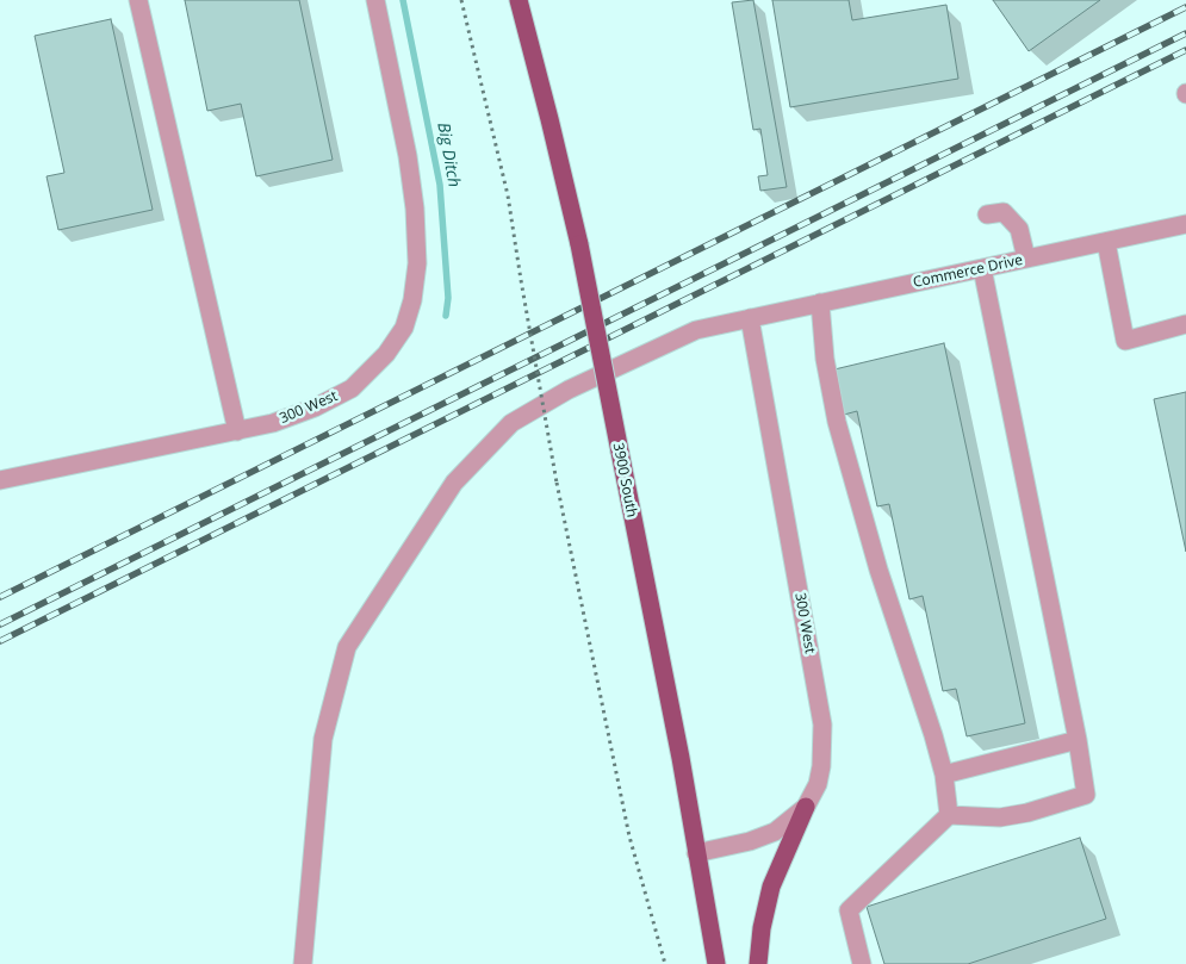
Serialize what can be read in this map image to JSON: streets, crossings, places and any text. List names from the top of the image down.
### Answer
{
  "streets": {
    "main road": ["3900 South"],
    "street": ["Commerce Drive", "300 West"]
  },
  "crossings": [
    ["Commerce Drive", "300 West"],
    ["300 West", "3900 South"]
  ],
  "water": ["Big Ditch"]
}
